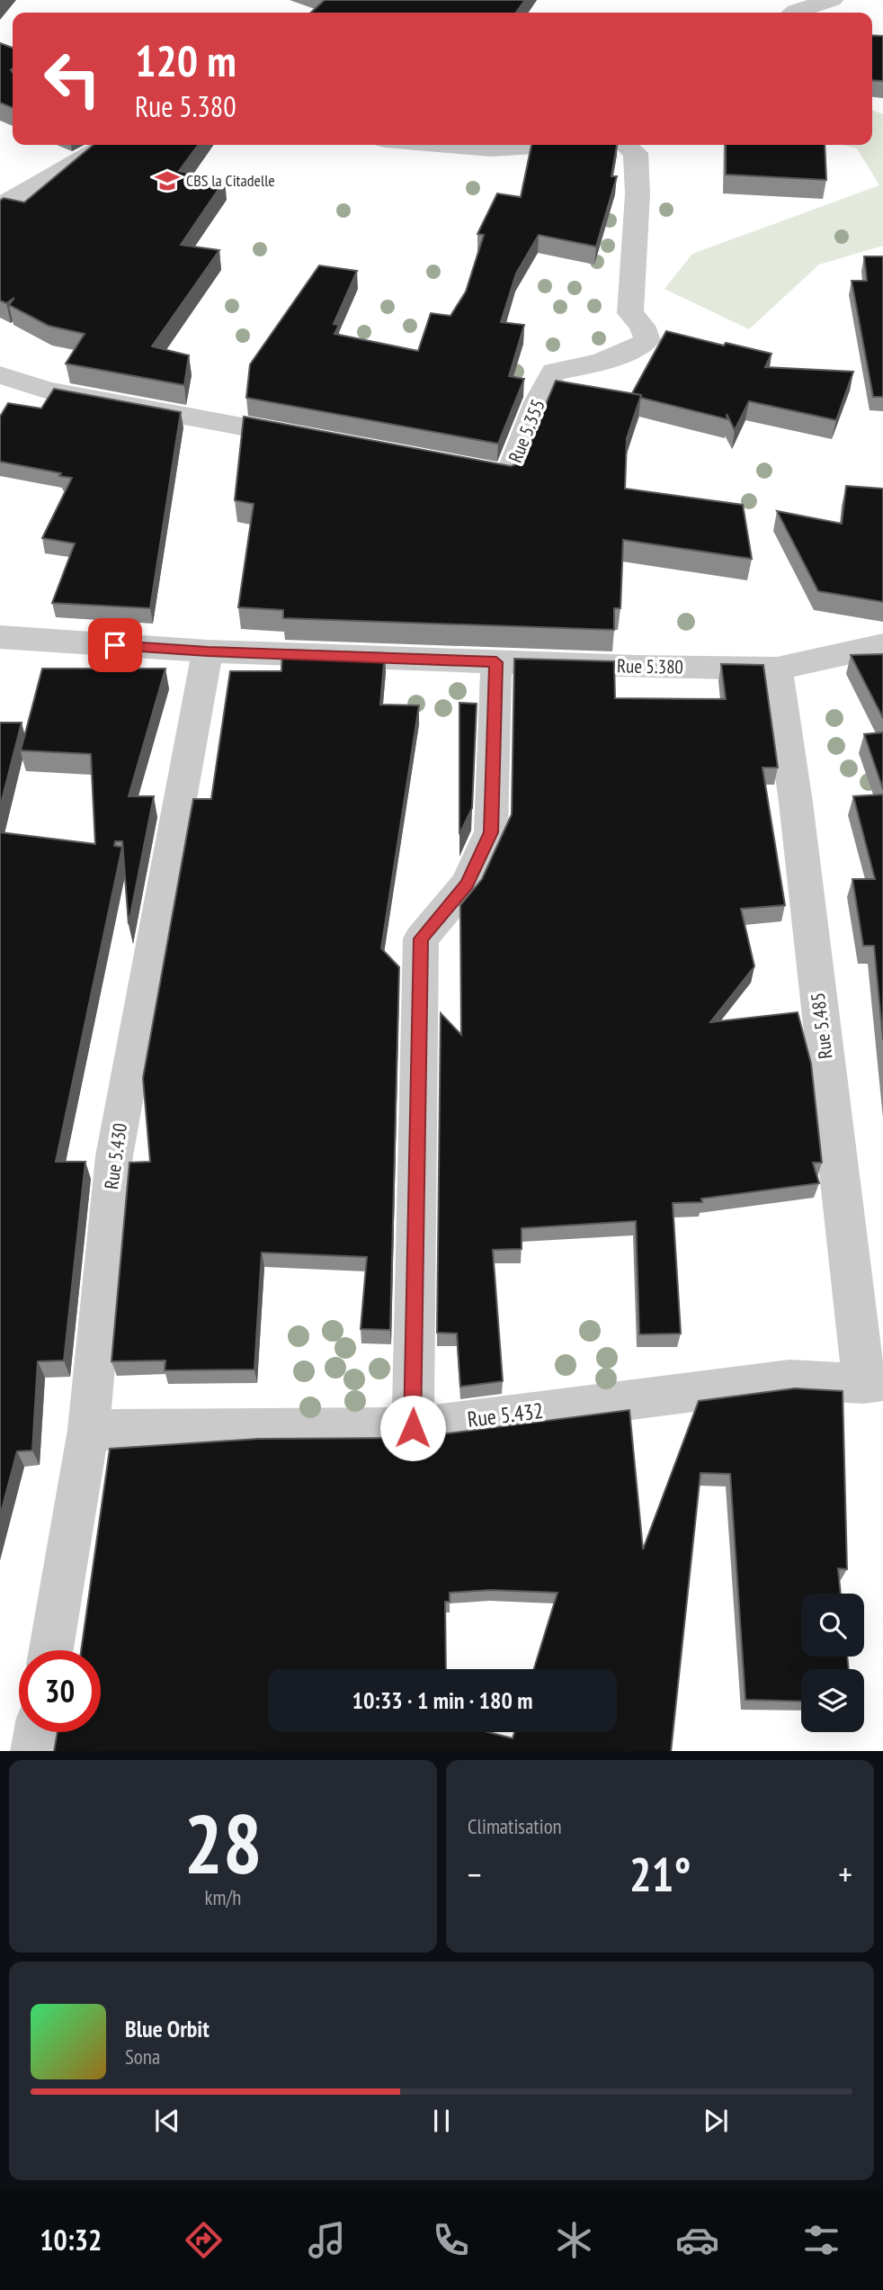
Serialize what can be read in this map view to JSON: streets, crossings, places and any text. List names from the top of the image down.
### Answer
{
  "streets": {
    "street": [
      "Rue 5.355",
      "Rue 5.380",
      "Rue 5.485",
      "Rue 5.430",
      "Rue 5.432"
    ]
  },
  "crossings": [
    ["Rue 5.380", "Rue 5.485"],
    ["Rue 5.380", "Rue 5.430"],
    ["Rue 5.485", "Rue 5.432"],
    ["Rue 5.430", "Rue 5.432"]
  ],
  "places": {
    "school or university": ["CBS la Citadelle"]
  },
  "page": {
    "turn": ["120 m", "Rue 5.380"],
    "limit": "30",
    "trip": "10:33 · 1 min · 180 m",
    "tile": [
      ["28", "km/h"],
      "Climatisation"
    ],
    "heat": ["−", "21°", "+"],
    "song": ["Blue Orbit", "Sona"],
    "tabs": "10:32"
  }
}
